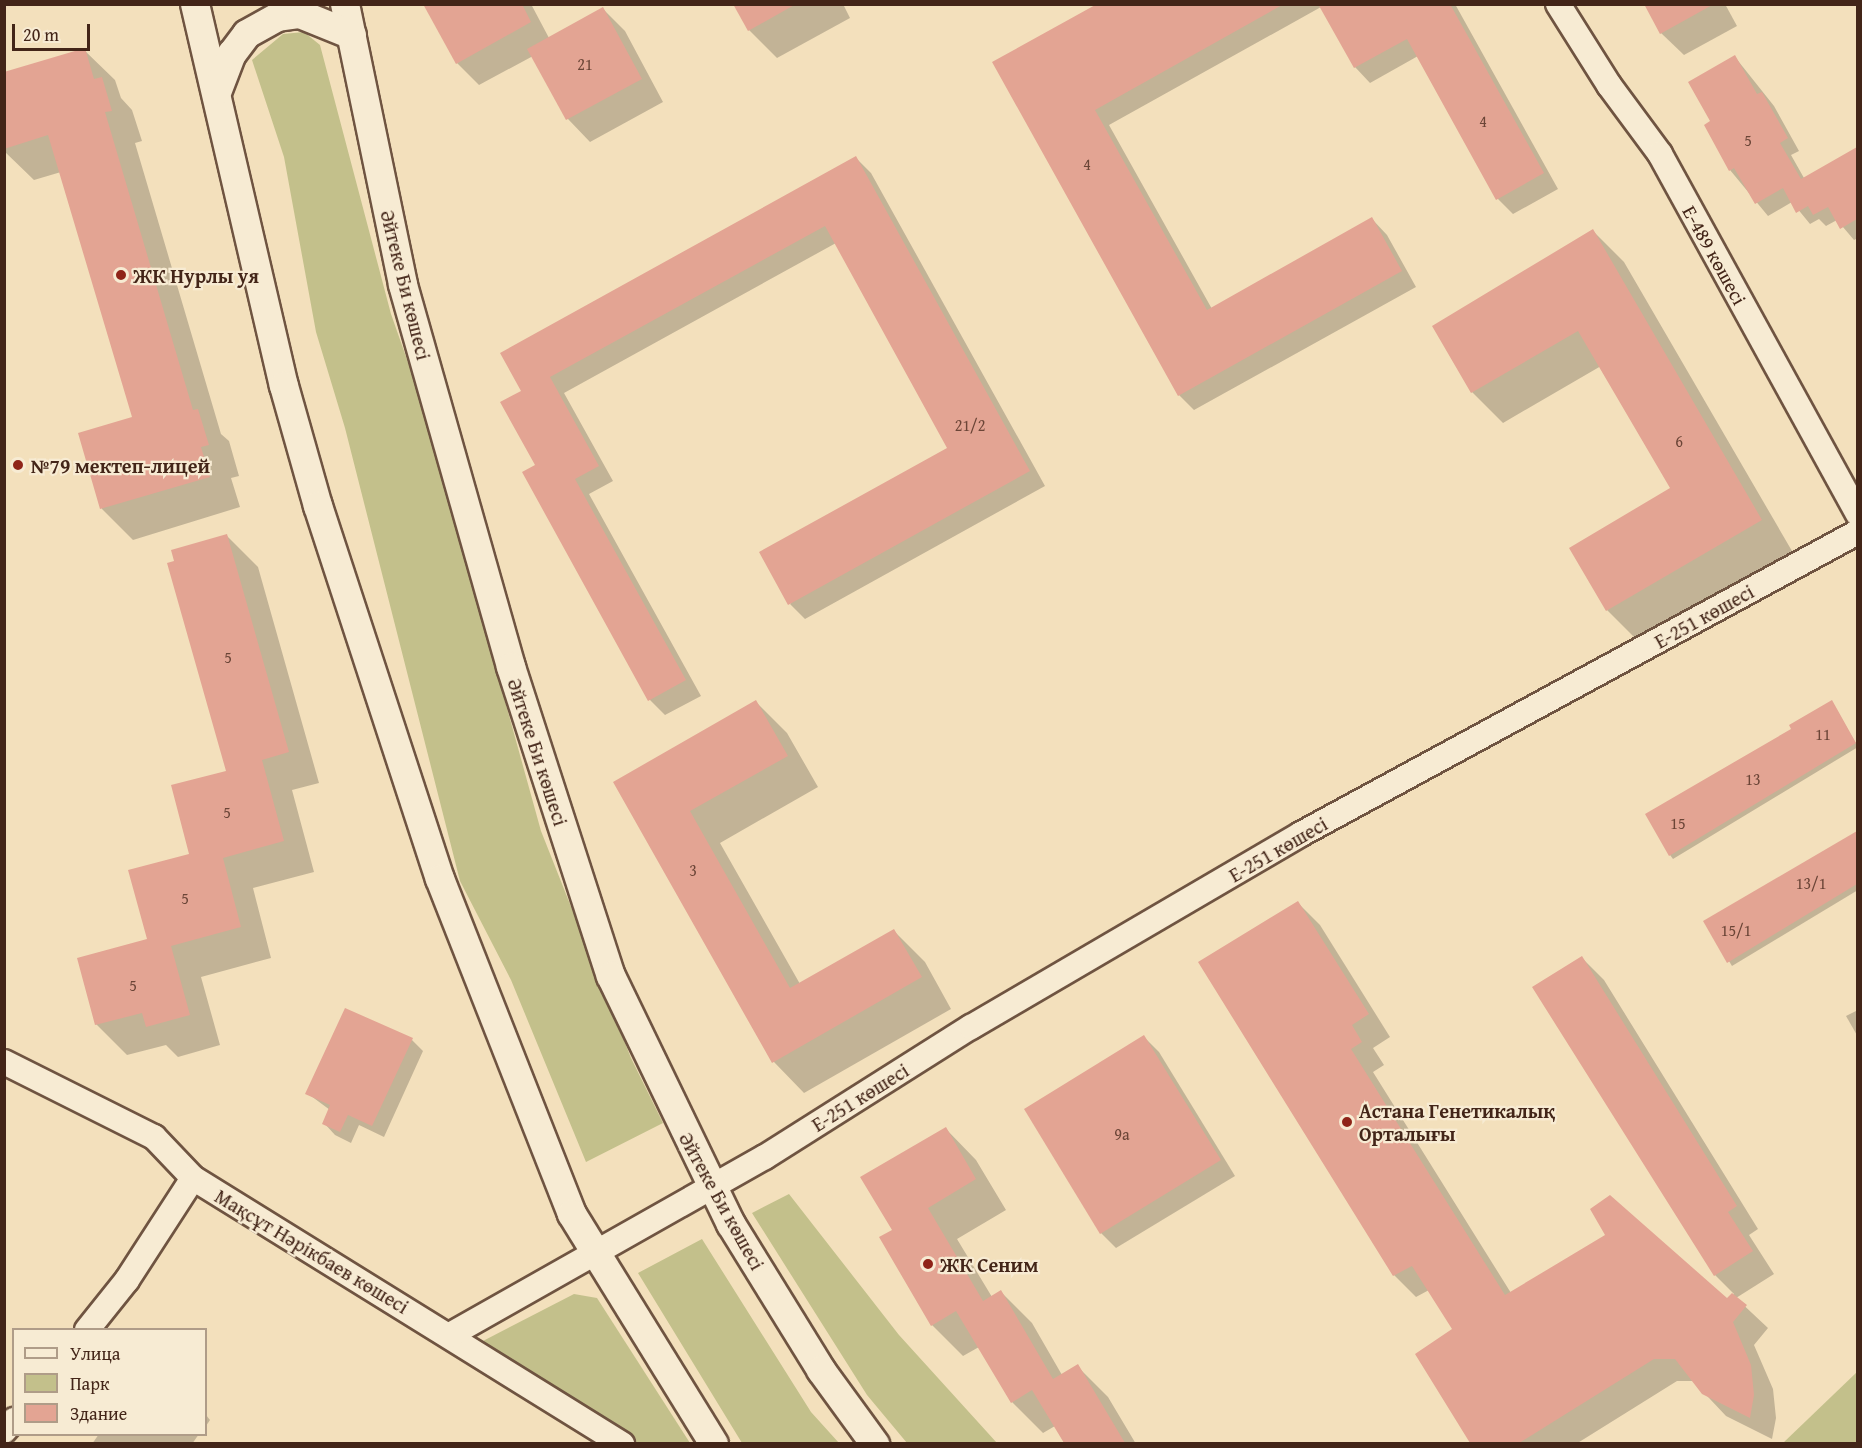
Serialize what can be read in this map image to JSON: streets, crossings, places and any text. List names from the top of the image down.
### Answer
{
  "streets": {
    "street": [
      "Е-489 көшесі",
      "Әйтеке Би көшесі",
      "Е-251 көшесі",
      "Мақсұт Нәрікбаев көшесі"
    ]
  },
  "crossings": [
    ["Әйтеке Би көшесі", "Е-251 көшесі"],
    ["Е-251 көшесі", "Мақсұт Нәрікбаев көшесі"]
  ],
  "places": [
    "ЖК Нурлы уя",
    "№79 мектеп-лицей",
    "Астана Генетикалық Орталығы",
    "ЖК Сеним"
  ],
  "house_numbers": [
    "21",
    "4",
    "5",
    "4",
    "21/2",
    "6",
    "5",
    "11",
    "13",
    "5",
    "15",
    "3",
    "13/1",
    "5",
    "15/1",
    "5",
    "9а"
  ],
  "legend": ["Улица", "Парк", "Здание"],
  "scale_bar": "20 m"
}
